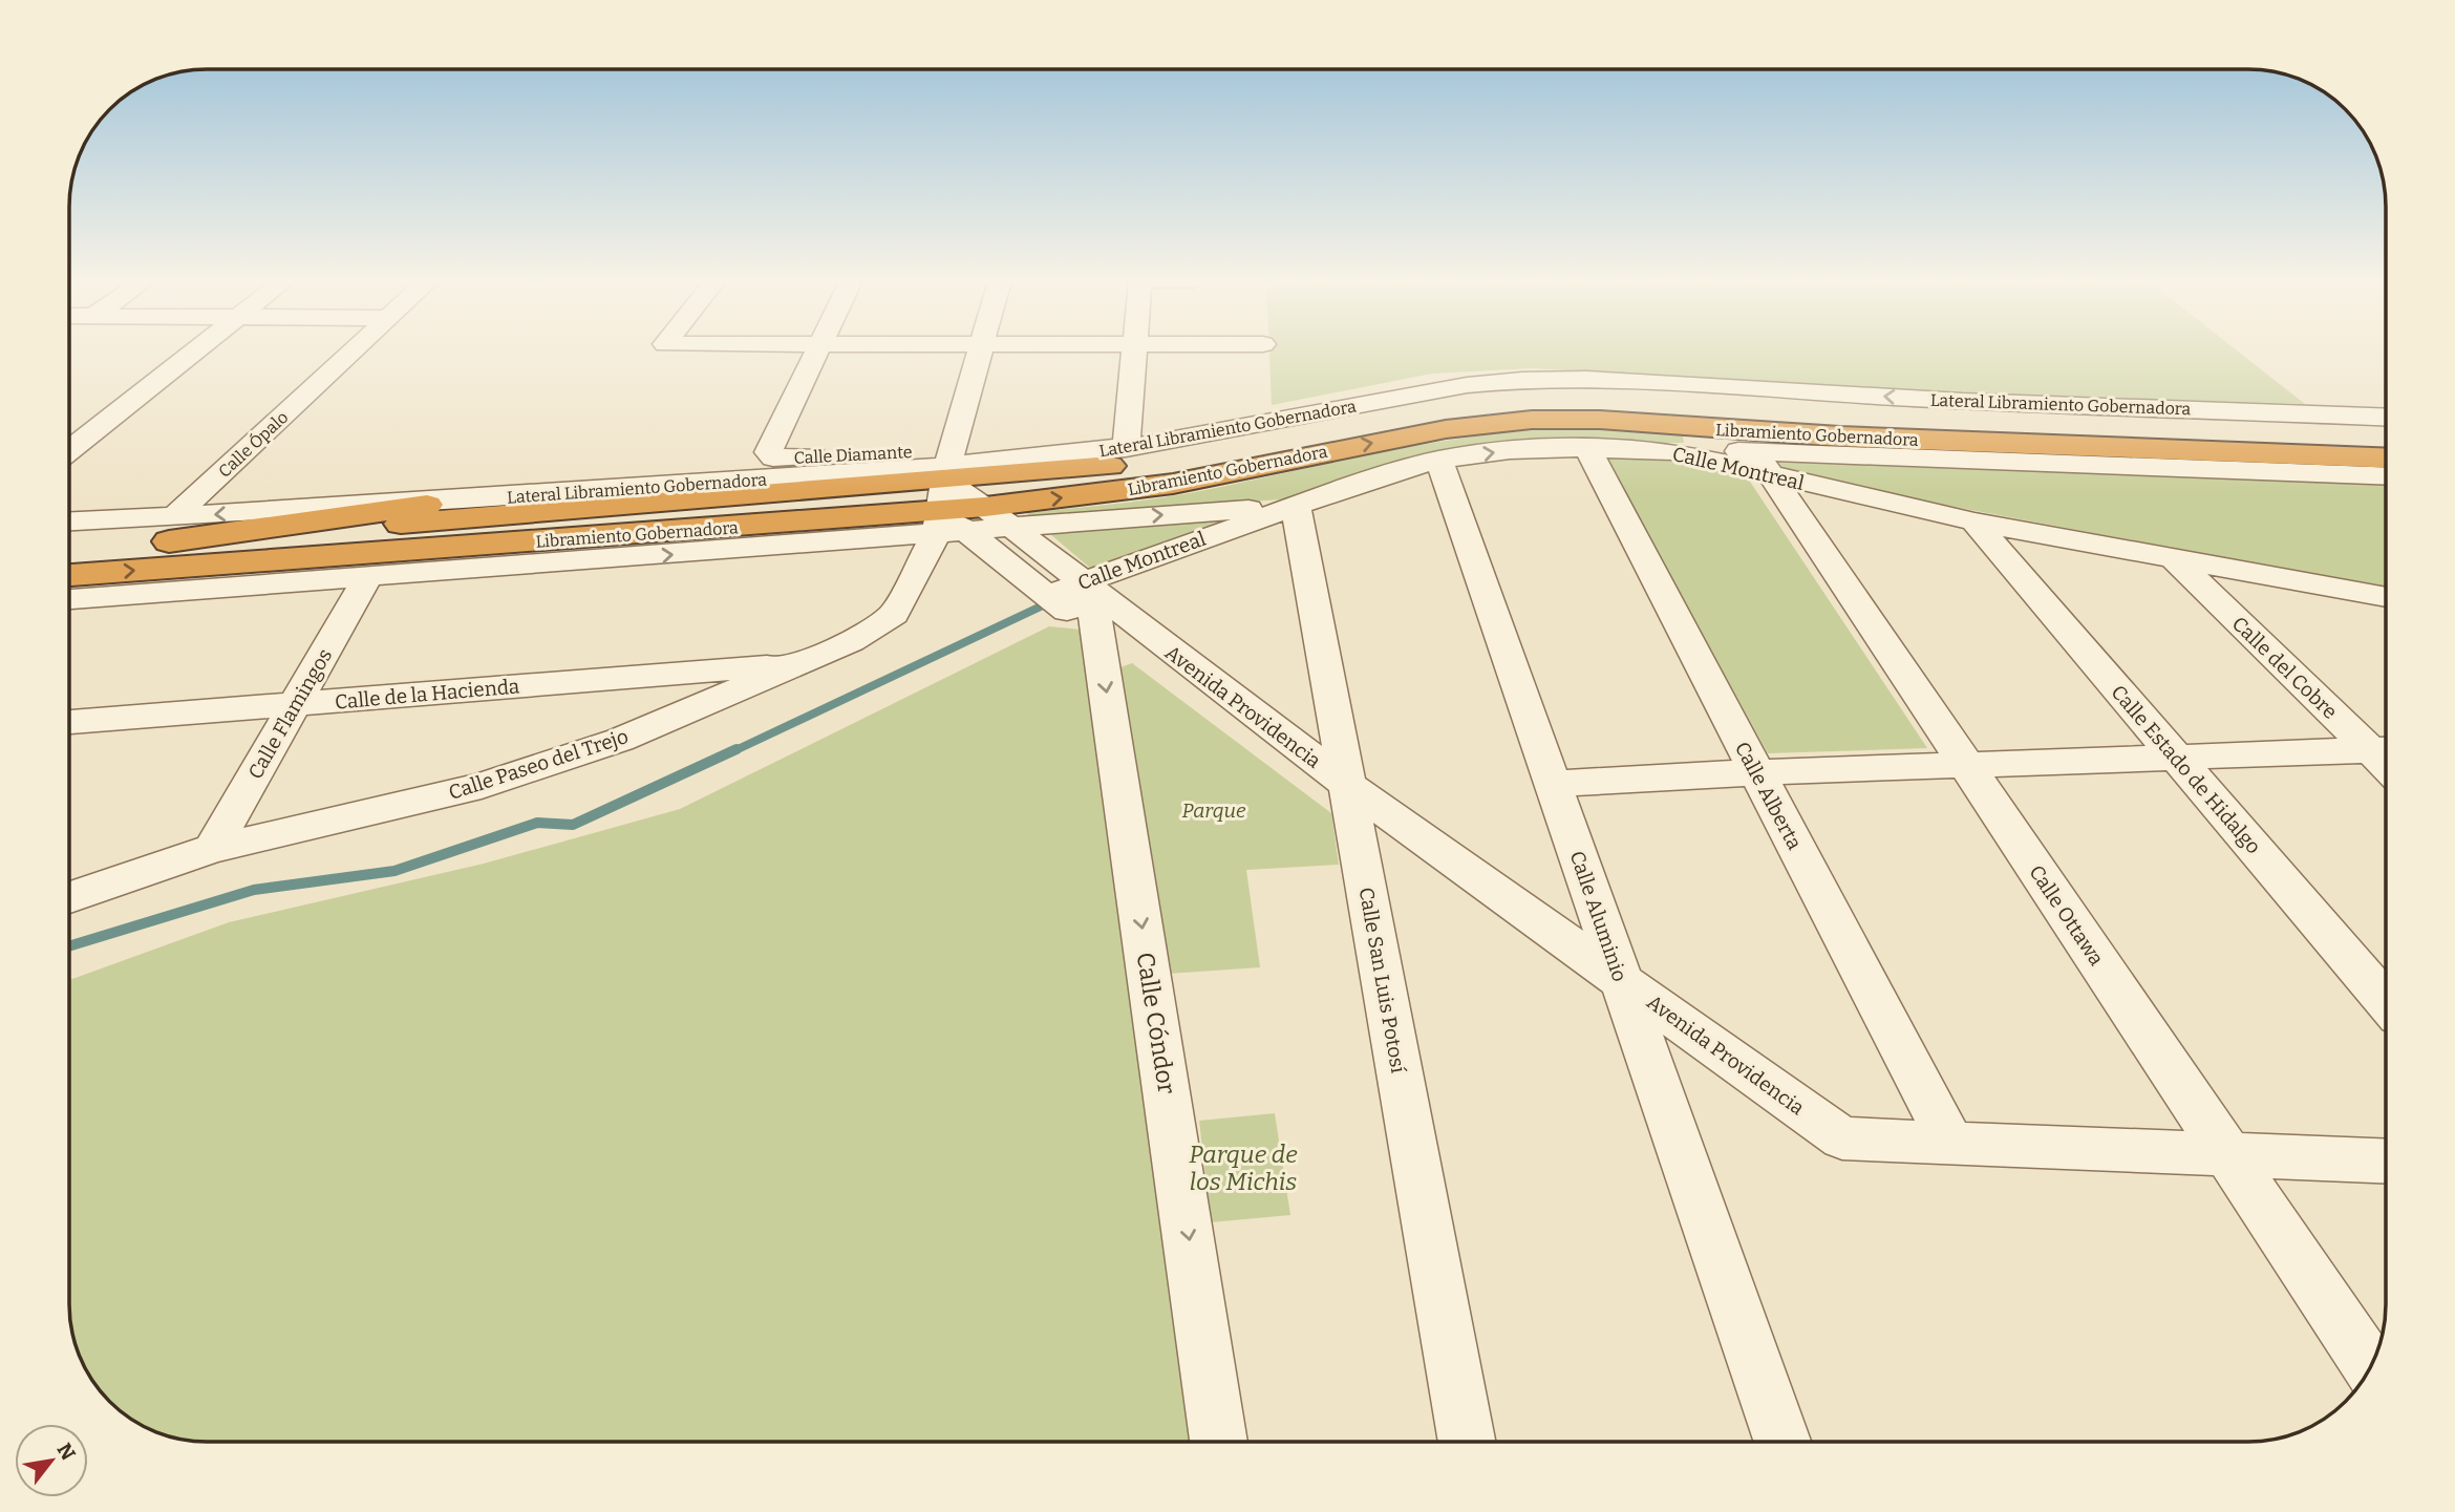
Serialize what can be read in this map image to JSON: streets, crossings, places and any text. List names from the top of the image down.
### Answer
{
  "streets": {
    "highway": ["Libramiento Gobernadora"],
    "street": [
      "Lateral Libramiento Gobernadora",
      "Calle Ópalo",
      "Calle Diamante",
      "Calle Montreal",
      "Calle del Cobre",
      "Calle de la Hacienda",
      "Avenida Providencia",
      "Calle Flamingos",
      "Calle Paseo del Trejo",
      "Calle Estado de Hidalgo",
      "Calle Alberta",
      "Calle Ottawa",
      "Calle Aluminio",
      "Calle San Luis Potosí",
      "Calle Cóndor"
    ]
  },
  "crossings": [
    ["Lateral Libramiento Gobernadora", "Libramiento Gobernadora"],
    ["Lateral Libramiento Gobernadora", "Calle Diamante"],
    ["Lateral Libramiento Gobernadora", "Calle Montreal"],
    ["Lateral Libramiento Gobernadora", "Avenida Providencia"],
    ["Lateral Libramiento Gobernadora", "Calle Flamingos"],
    ["Lateral Libramiento Gobernadora", "Calle Paseo del Trejo"],
    ["Lateral Libramiento Gobernadora", "Calle San Luis Potosí"],
    ["Libramiento Gobernadora", "Calle Ópalo"],
    ["Libramiento Gobernadora", "Calle Diamante"],
    ["Libramiento Gobernadora", "Avenida Providencia"],
    ["Libramiento Gobernadora", "Calle Paseo del Trejo"],
    ["Calle Diamante", "Avenida Providencia"],
    ["Calle Diamante", "Calle Paseo del Trejo"],
    ["Calle Montreal", "Calle del Cobre"],
    ["Calle Montreal", "Avenida Providencia"],
    ["Calle Montreal", "Calle Estado de Hidalgo"],
    ["Calle Montreal", "Calle Alberta"],
    ["Calle Montreal", "Calle Ottawa"],
    ["Calle Montreal", "Calle Aluminio"],
    ["Calle Montreal", "Calle San Luis Potosí"],
    ["Calle Montreal", "Calle Cóndor"],
    ["Calle de la Hacienda", "Calle Flamingos"],
    ["Calle de la Hacienda", "Calle Paseo del Trejo"],
    ["Avenida Providencia", "Calle Paseo del Trejo"],
    ["Avenida Providencia", "Calle Alberta"],
    ["Avenida Providencia", "Calle Ottawa"],
    ["Avenida Providencia", "Calle Aluminio"],
    ["Avenida Providencia", "Calle San Luis Potosí"],
    ["Avenida Providencia", "Calle Cóndor"],
    ["Calle Flamingos", "Calle Paseo del Trejo"]
  ],
  "one_way": ["Calle Cóndor"],
  "parks": ["Parque", "Parque de los Michis"],
  "north": "top right"
}
